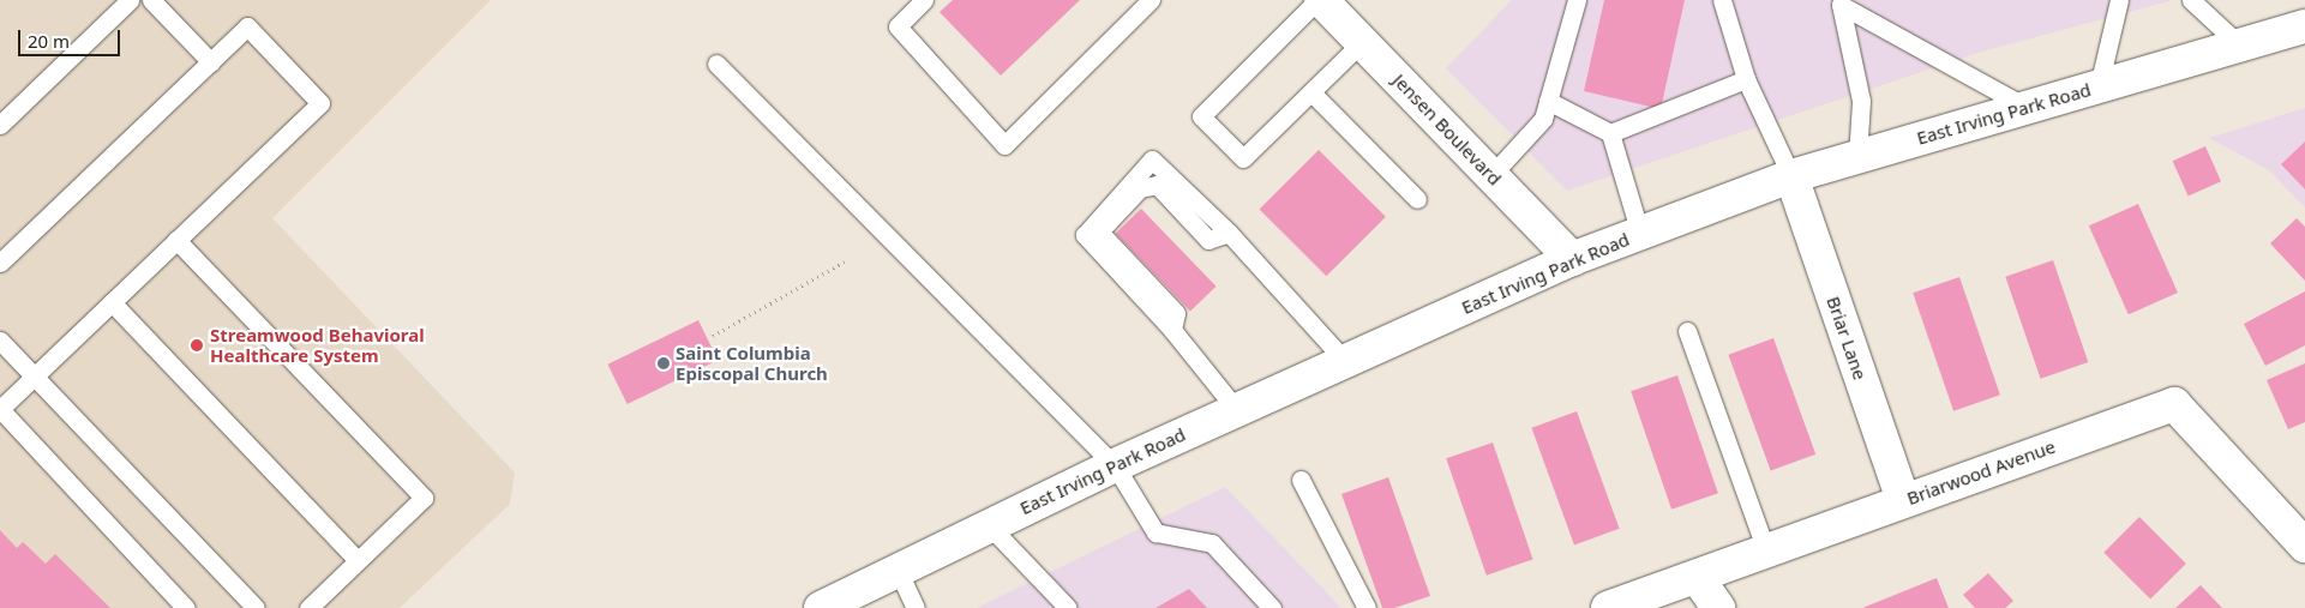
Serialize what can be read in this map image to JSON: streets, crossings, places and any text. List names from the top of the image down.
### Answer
{
  "streets": {
    "main road": [
      "East Irving Park Road",
      "Jensen Boulevard",
      "Briar Lane",
      "Briarwood Avenue"
    ]
  },
  "crossings": [
    ["East Irving Park Road", "Jensen Boulevard"],
    ["East Irving Park Road", "Briar Lane"],
    ["Briar Lane", "Briarwood Avenue"]
  ],
  "places": ["Streamwood Behavioral Healthcare System", "Saint Columbia Episcopal Church"],
  "scale_bar": "20 m"
}
